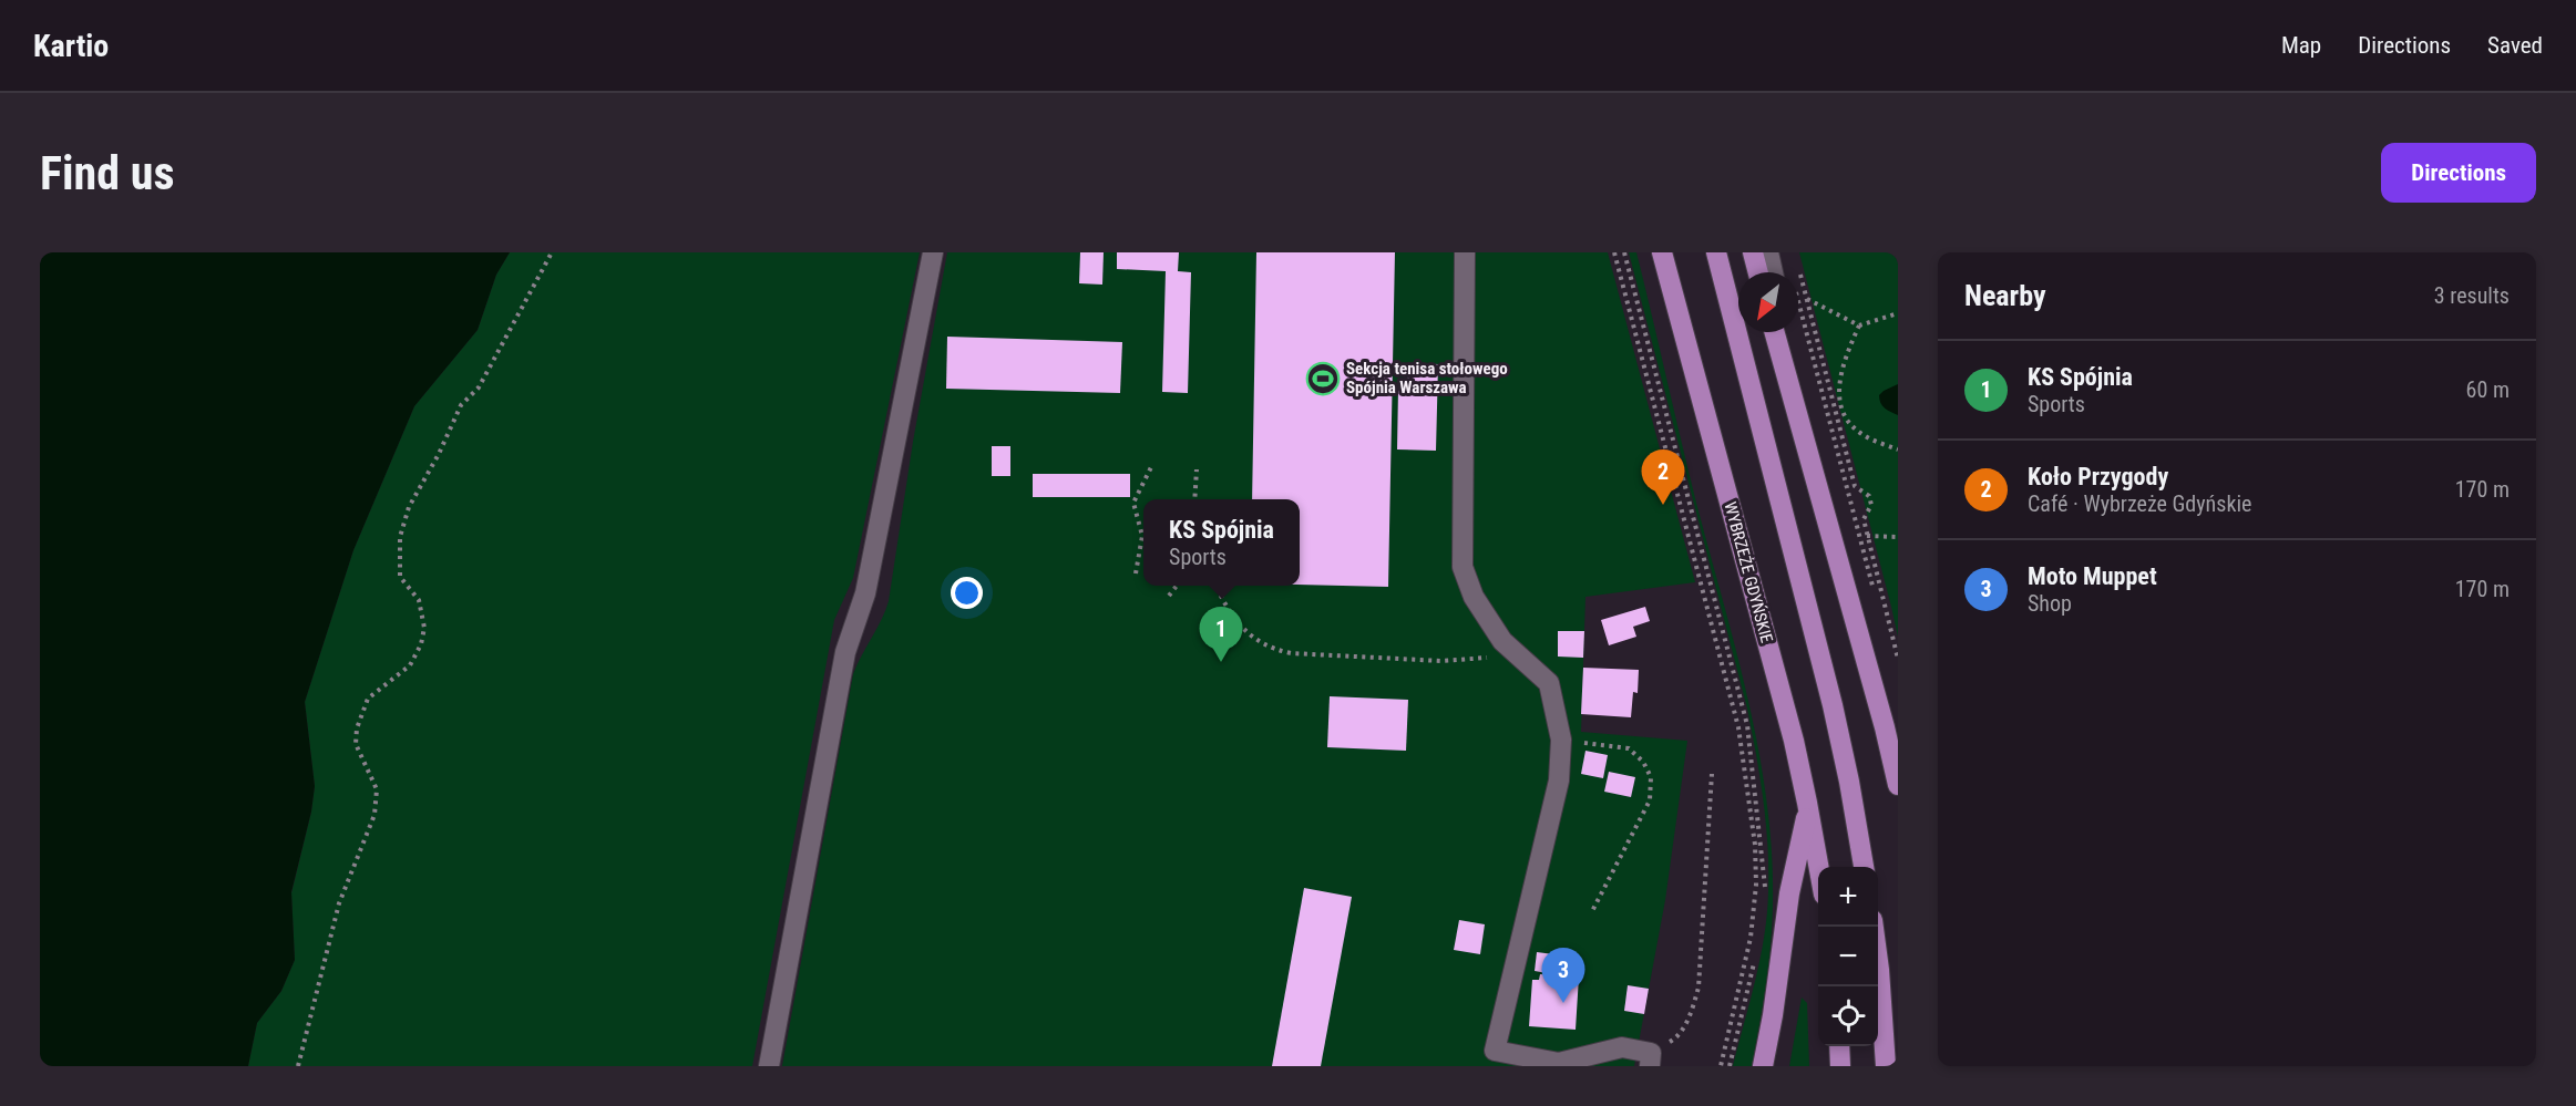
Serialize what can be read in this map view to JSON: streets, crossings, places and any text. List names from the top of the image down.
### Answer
{
  "streets": {
    "main road": ["WYBRZEŻE GDYŃSKIE"]
  },
  "places": {
    "sports": ["Sekcja tenisa stołowego Spójnia Warszawa"]
  },
  "north": "bottom left",
  "page": {
    "header": "Kartio",
    "nav": ["Map", "Directions", "Saved"],
    "buttons": "Directions",
    "title": "Find us",
    "heading": ["Nearby", "3 results"],
    "list": [
      {
        "mark": "1",
        "name": "KS Spójnia",
        "note": "Sports",
        "value": "60 m"
      },
      {
        "mark": "2",
        "name": "Koło Przygody",
        "note": "Café · Wybrzeże Gdyńskie",
        "value": "170 m"
      },
      {
        "mark": "3",
        "name": "Moto Muppet",
        "note": "Shop",
        "value": "170 m"
      }
    ],
    "pins": ["2", "1", "3"],
    "popup": ["KS Spójnia", "Sports"],
    "map_buttons": ["+", "−"]
  }
}
